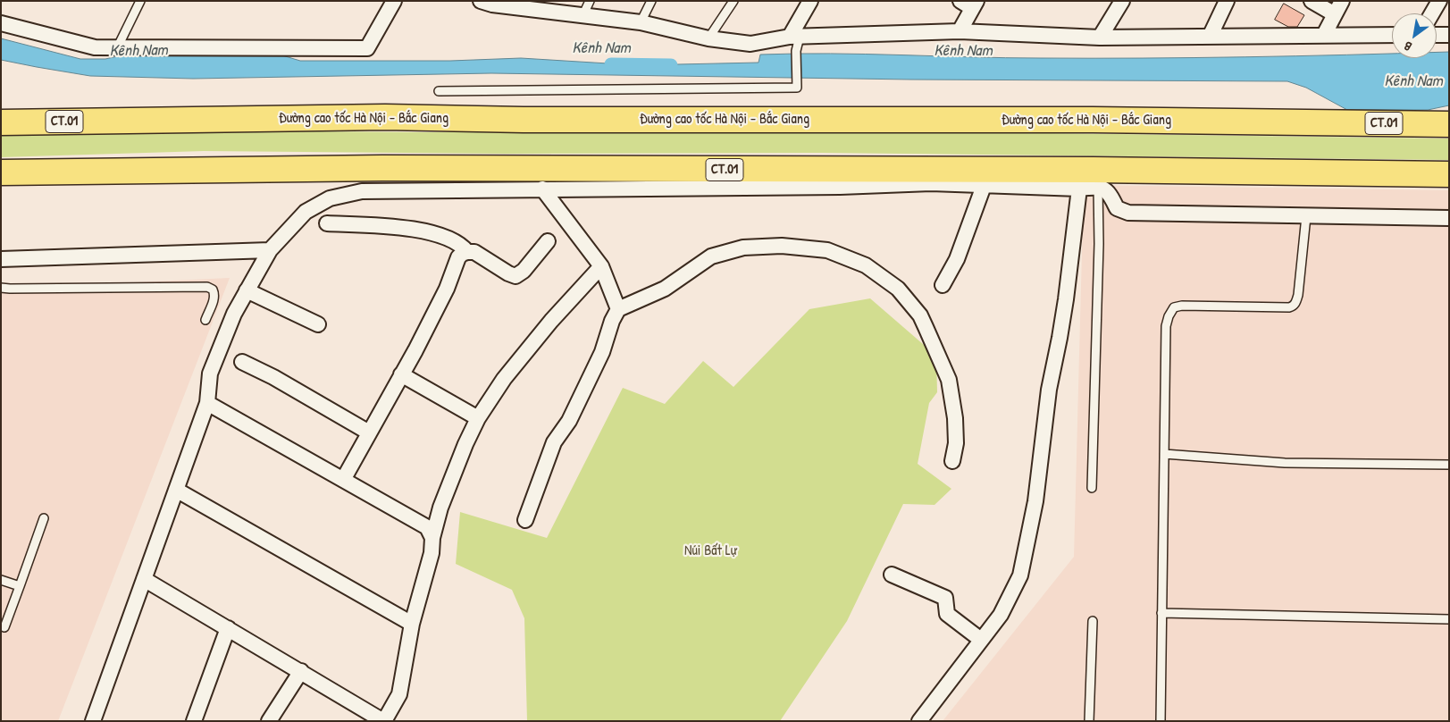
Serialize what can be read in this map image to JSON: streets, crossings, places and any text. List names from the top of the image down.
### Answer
{
  "streets": {
    "highway": ["Đường cao tốc Hà Nội - Bắc Giang", "CT.01"]
  },
  "water": ["Kênh Nam"],
  "parks": ["Núi Bất Lự"],
  "north": "bottom left"
}
